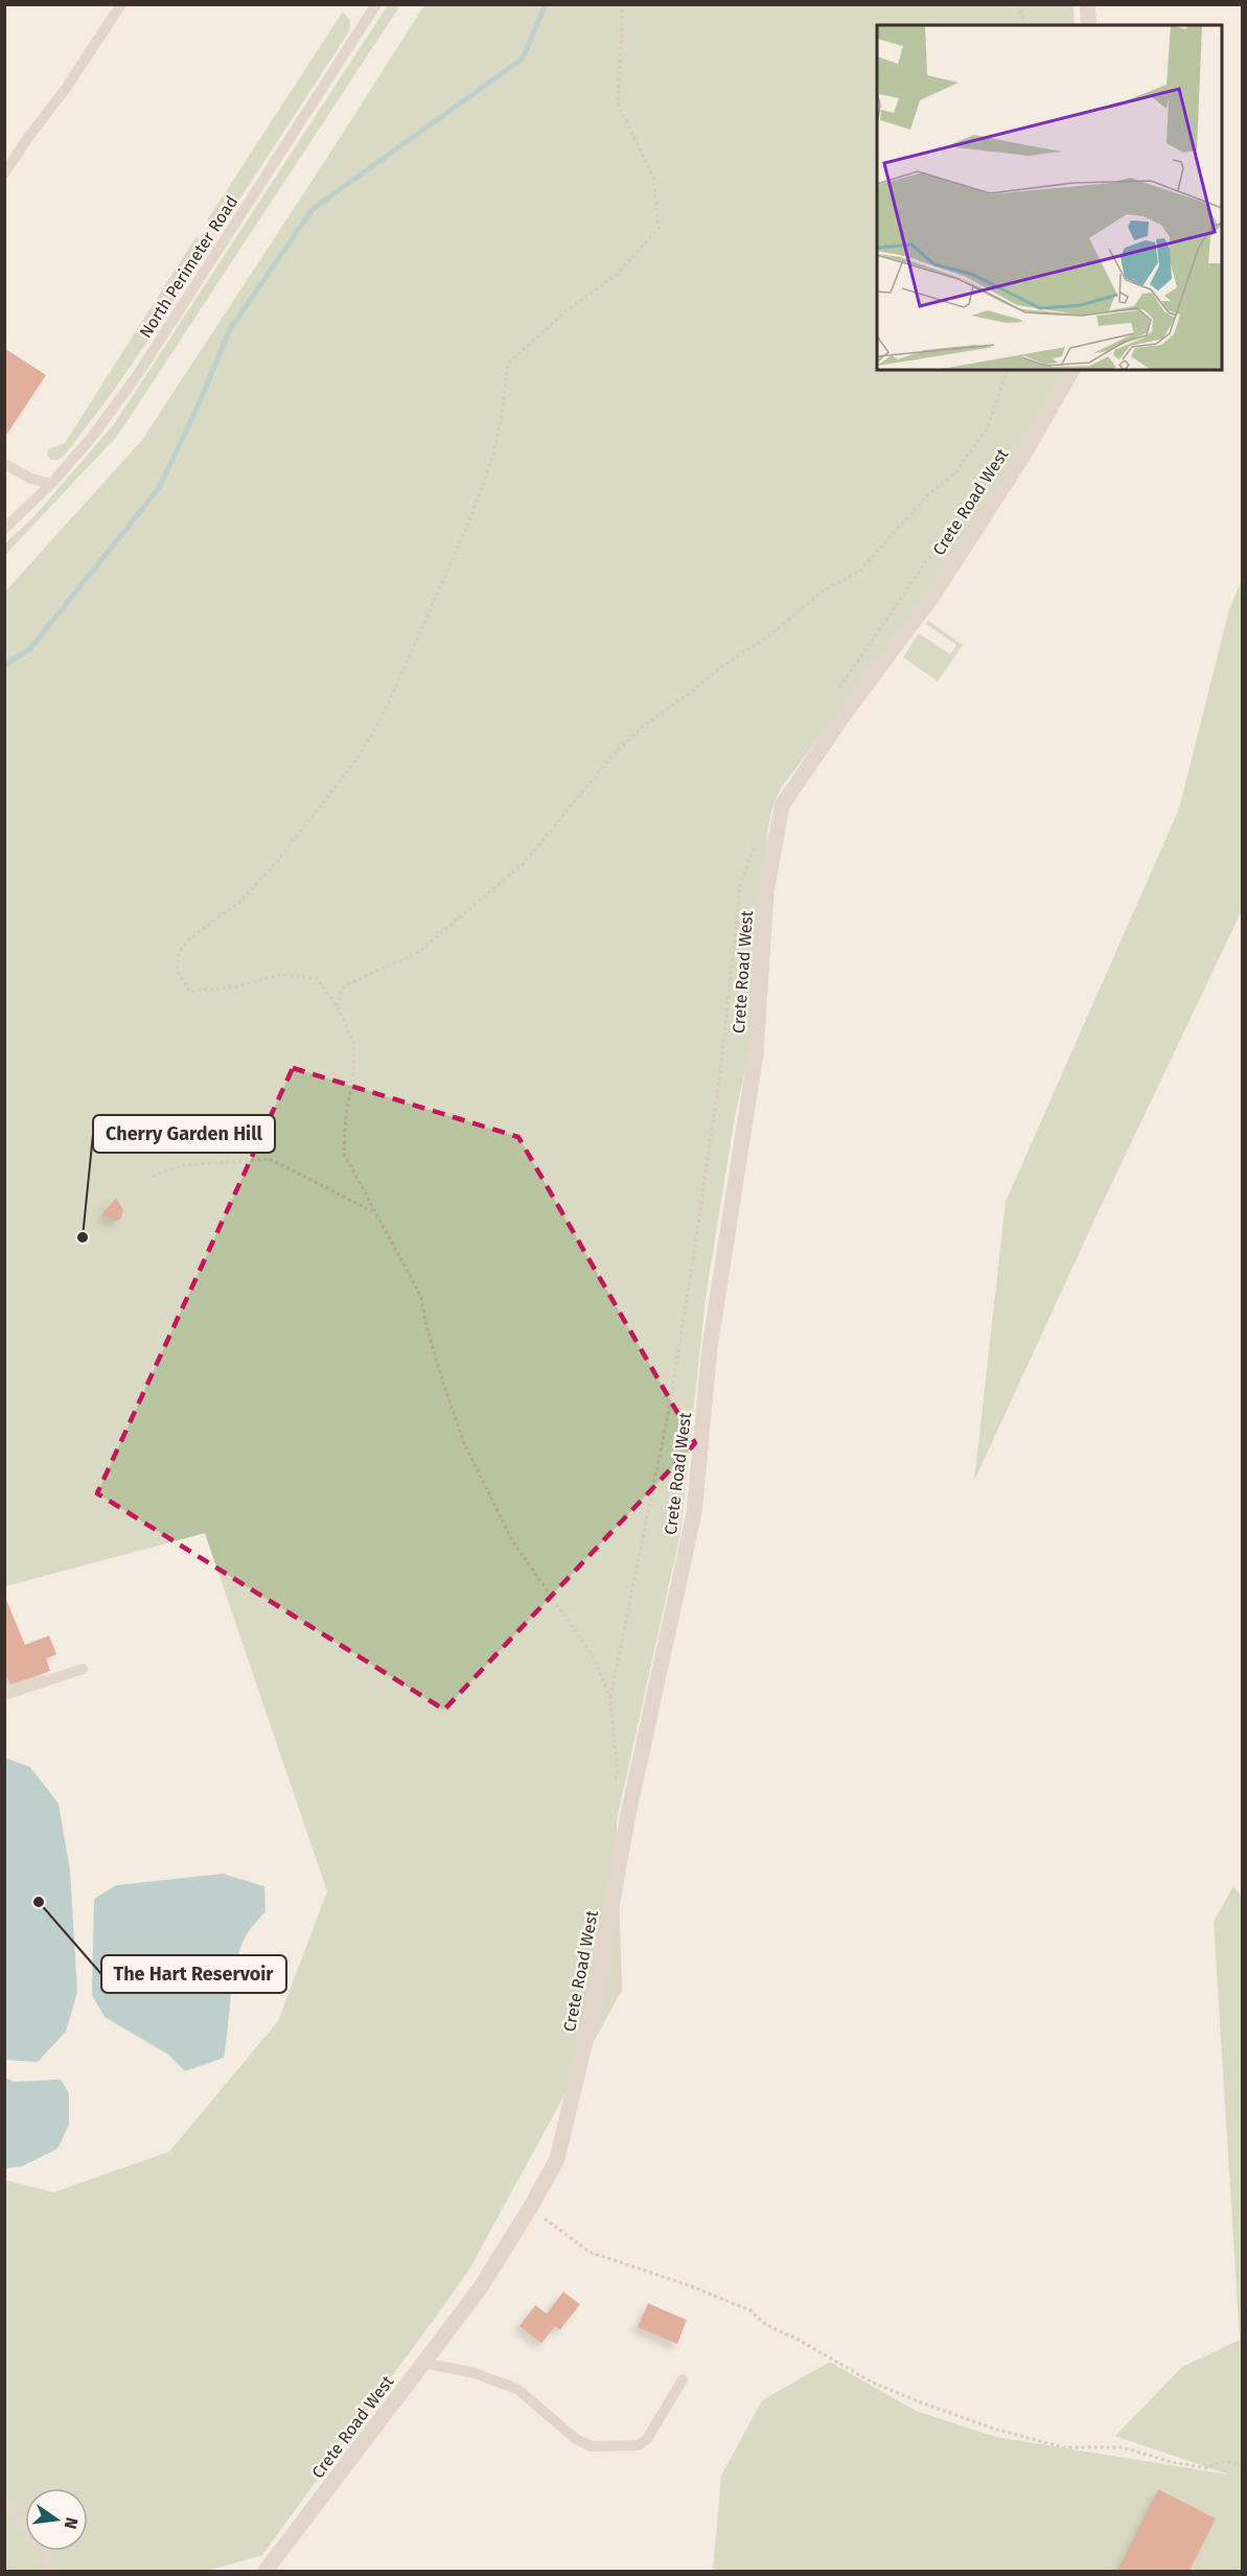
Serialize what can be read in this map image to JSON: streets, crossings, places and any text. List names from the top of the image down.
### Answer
{
  "streets": {
    "street": ["Crete Road West"],
    "lane": ["North Perimeter Road"]
  },
  "places": ["Cherry Garden Hill", "The Hart Reservoir"],
  "north": "right"
}
